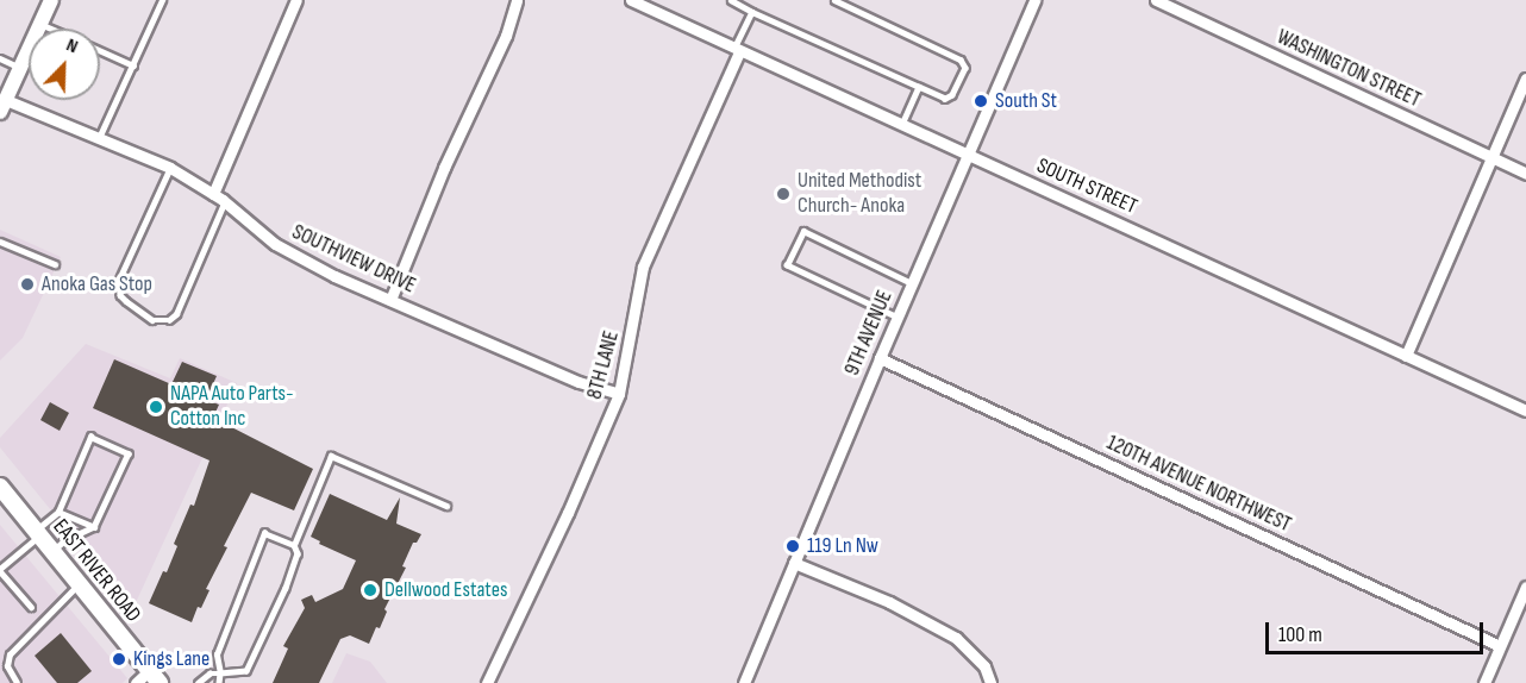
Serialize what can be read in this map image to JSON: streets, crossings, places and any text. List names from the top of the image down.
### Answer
{
  "streets": {
    "main road": ["EAST RIVER ROAD"],
    "street": [
      "WASHINGTON STREET",
      "SOUTH STREET",
      "SOUTHVIEW DRIVE",
      "9TH AVENUE",
      "8TH LANE",
      "120TH AVENUE NORTHWEST"
    ]
  },
  "crossings": [
    ["SOUTH STREET", "9TH AVENUE"],
    ["SOUTH STREET", "8TH LANE"],
    ["SOUTHVIEW DRIVE", "8TH LANE"],
    ["9TH AVENUE", "120TH AVENUE NORTHWEST"]
  ],
  "places": [
    "South St",
    "United Methodist Church- Anoka",
    "Anoka Gas Stop",
    "NAPA Auto Parts- Cotton Inc",
    "119 Ln Nw",
    "Dellwood Estates",
    "Kings Lane"
  ],
  "scale_bar": "100 m",
  "north": "top right"
}
